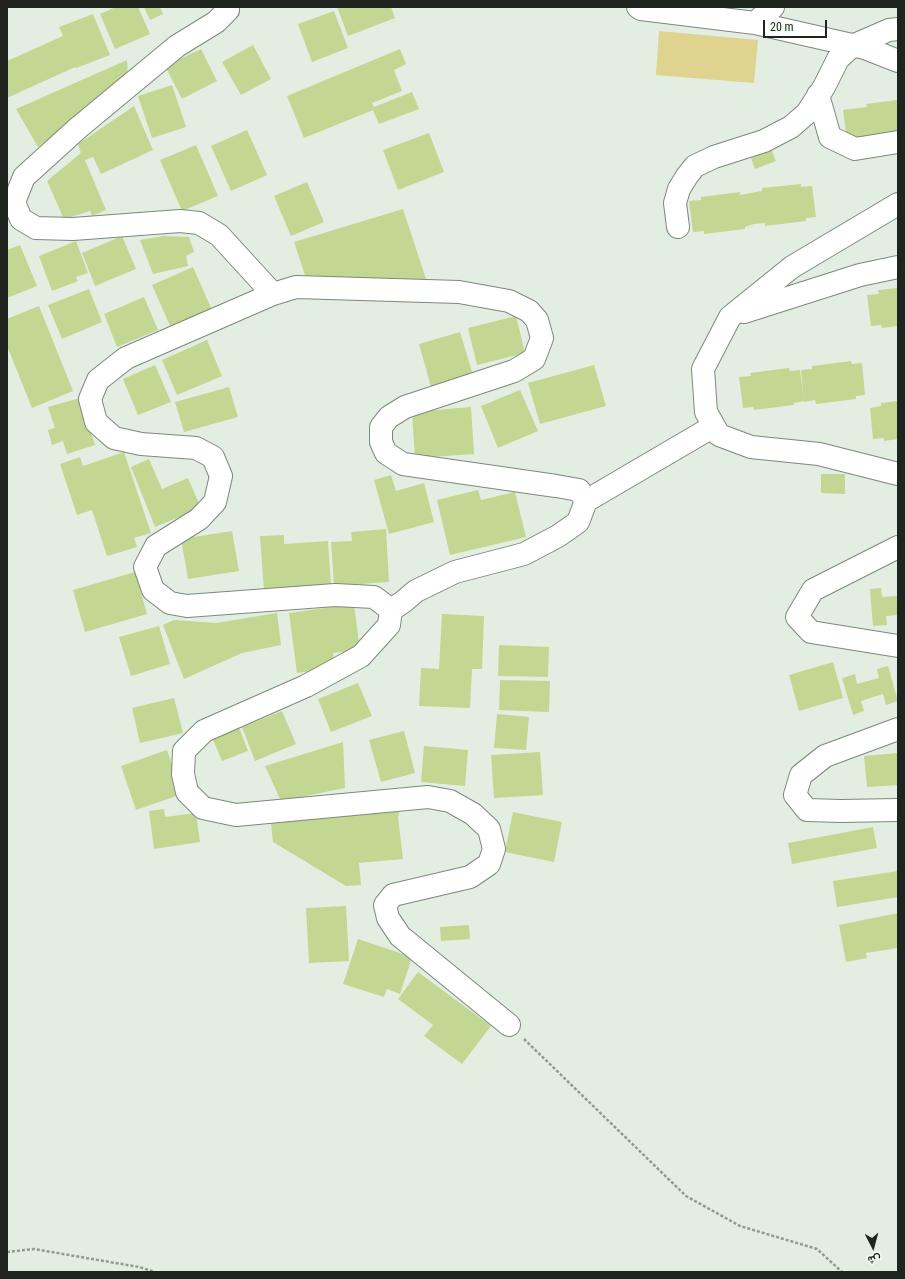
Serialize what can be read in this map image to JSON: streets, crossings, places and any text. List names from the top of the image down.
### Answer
{
  "scale_bar": "20 m",
  "north": "bottom"
}
